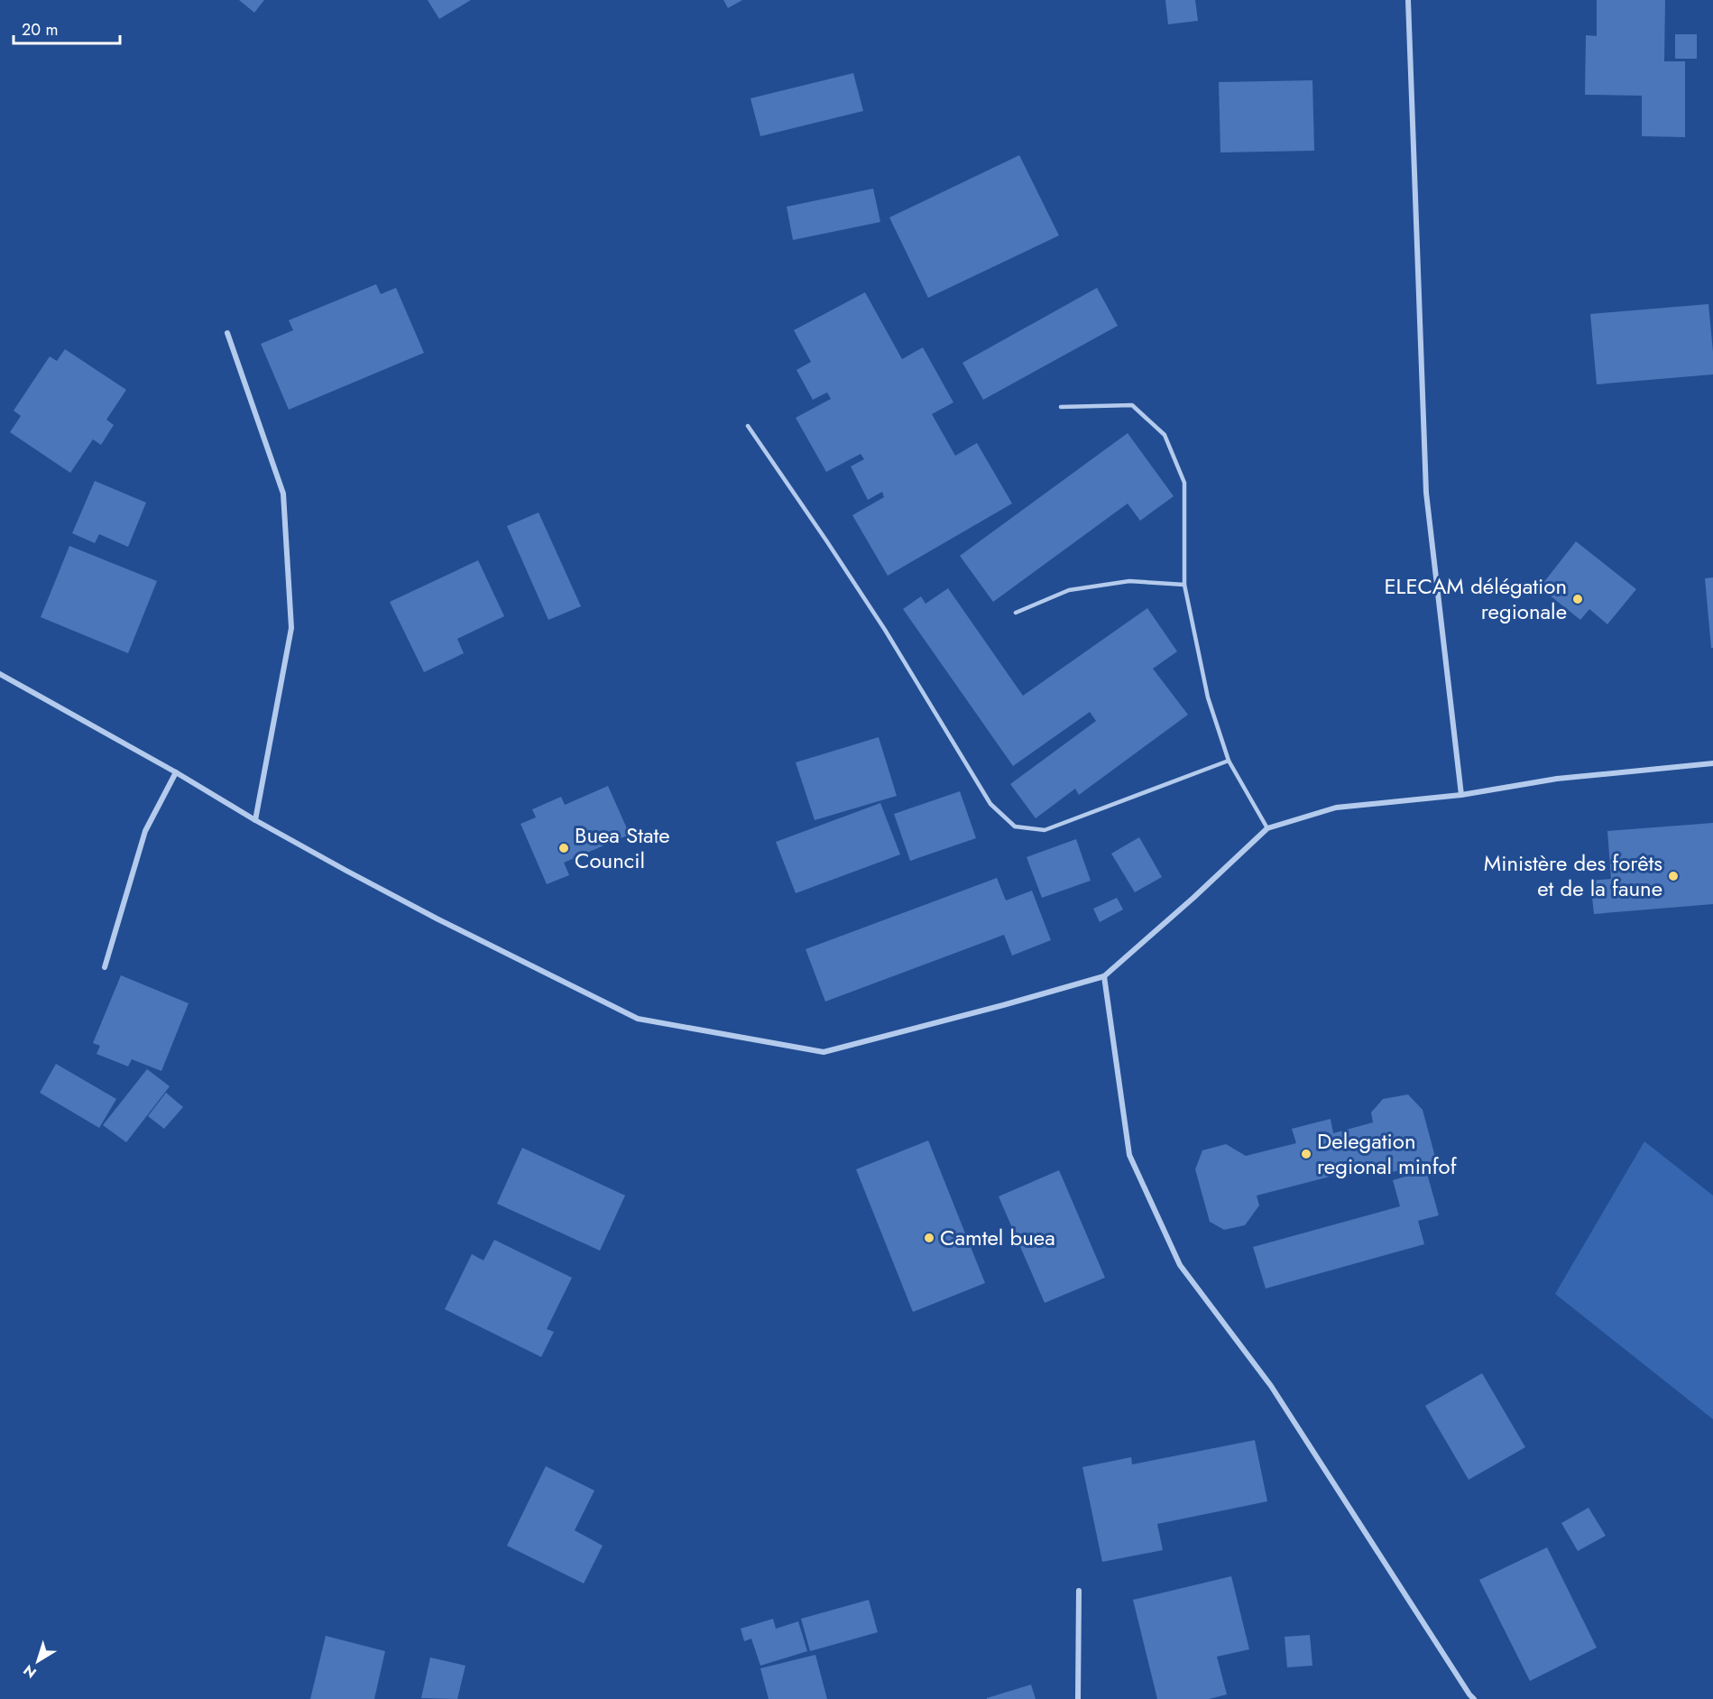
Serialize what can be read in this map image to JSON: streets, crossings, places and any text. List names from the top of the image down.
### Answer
{
  "places": [
    "ELECAM délégation regionale",
    "Buea State Council",
    "Ministère des forêts et de la faune",
    "Delegation regional minfof",
    "Camtel buea"
  ],
  "scale_bar": "20 m",
  "north": "bottom left"
}
